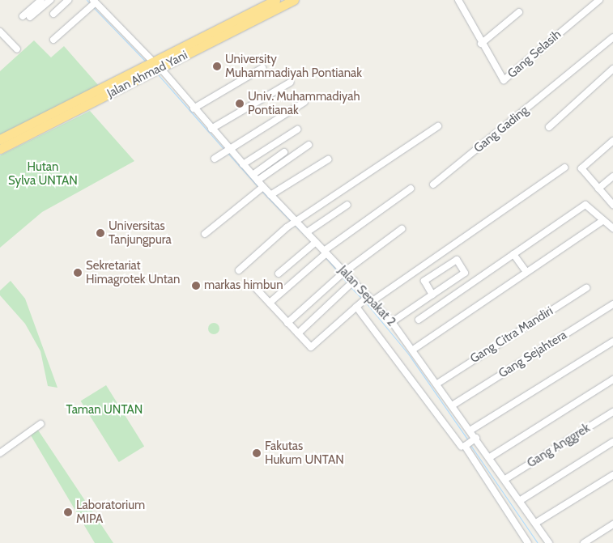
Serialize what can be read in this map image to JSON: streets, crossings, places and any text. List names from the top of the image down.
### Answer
{
  "streets": {
    "highway": ["Jalan Ahmad Yani"],
    "street": [
      "Gang Selasih",
      "Gang Gading",
      "Jalan Sepakat 2",
      "Gang Citra Mandiri",
      "Gang Sejahtera",
      "Gang Anggrek"
    ]
  },
  "crossings": [
    ["Jalan Ahmad Yani", "Jalan Sepakat 2"],
    ["Jalan Sepakat 2", "Gang Citra Mandiri"],
    ["Jalan Sepakat 2", "Gang Sejahtera"],
    ["Jalan Sepakat 2", "Gang Anggrek"]
  ],
  "parks": ["Hutan Sylva UNTAN", "Taman UNTAN"],
  "places": [
    "University Muhammadiyah Pontianak",
    "Univ. Muhammadiyah Pontianak",
    "Universitas Tanjungpura",
    "Sekretariat Himagrotek Untan",
    "markas himbun",
    "Fakutas Hukum UNTAN",
    "Laboratorium MIPA"
  ]
}
